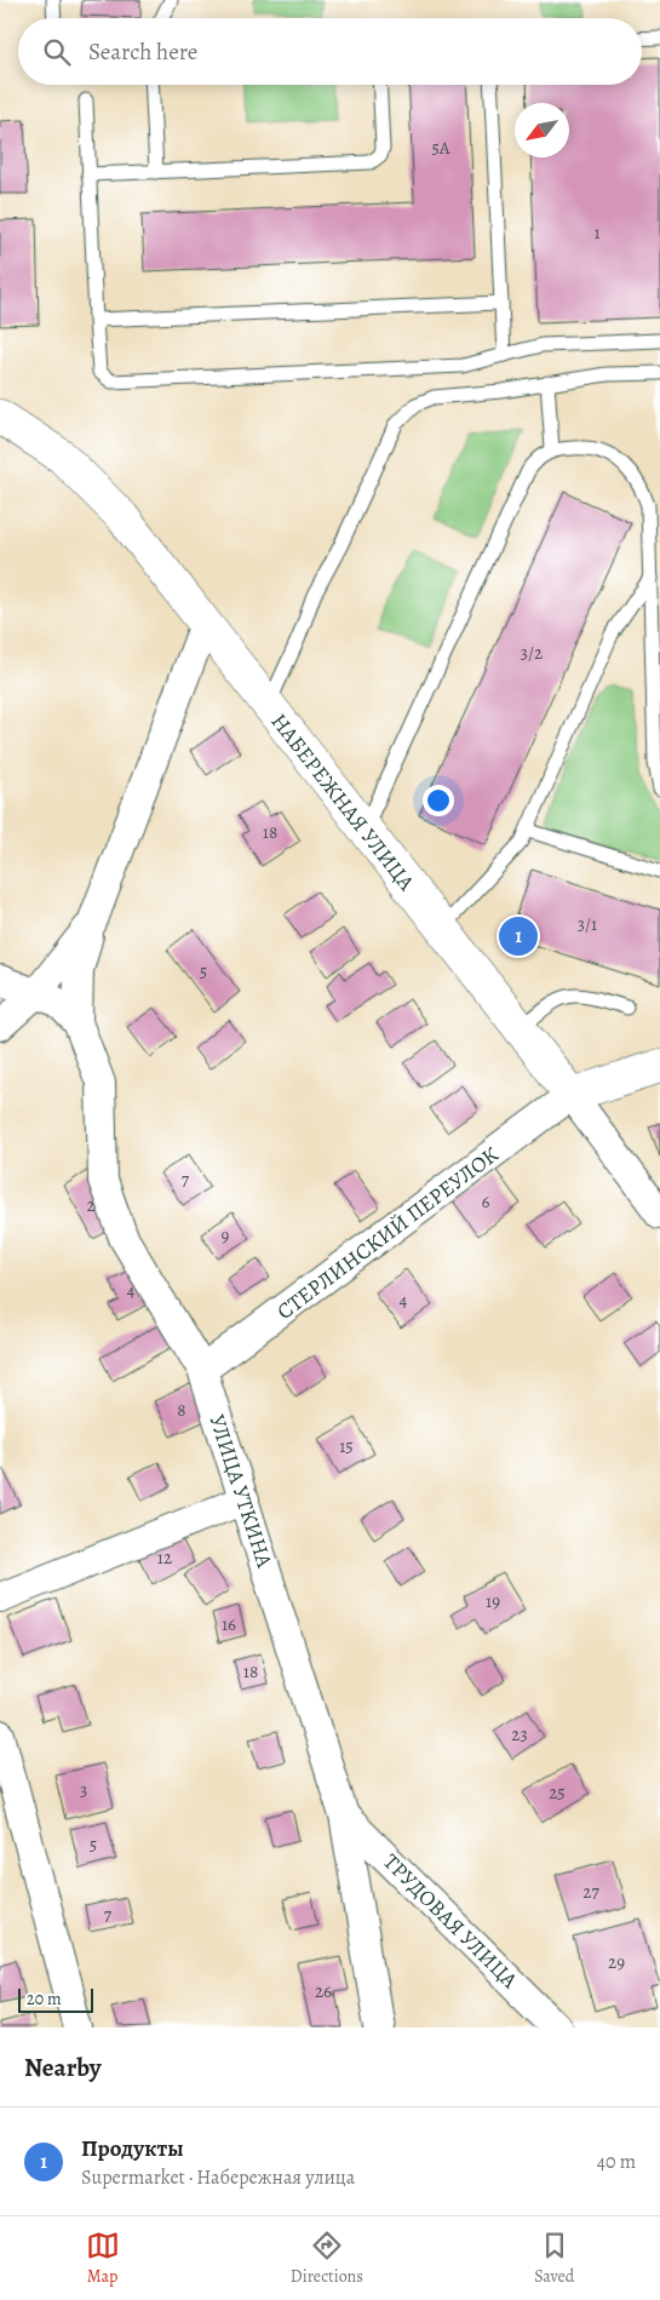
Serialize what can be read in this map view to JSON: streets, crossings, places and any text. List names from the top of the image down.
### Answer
{
  "streets": {
    "street": [
      "НАБЕРЕЖНАЯ УЛИЦА",
      "СТЕРЛИНСКИЙ ПЕРЕУЛОК",
      "УЛИЦА УТКИНА",
      "ТРУДОВАЯ УЛИЦА"
    ]
  },
  "crossings": [
    ["НАБЕРЕЖНАЯ УЛИЦА", "СТЕРЛИНСКИЙ ПЕРЕУЛОК"],
    ["СТЕРЛИНСКИЙ ПЕРЕУЛОК", "УЛИЦА УТКИНА"],
    ["УЛИЦА УТКИНА", "ТРУДОВАЯ УЛИЦА"]
  ],
  "house_numbers": [
    "5А",
    "1",
    "3/2",
    "18",
    "3/1",
    "5",
    "7",
    "6",
    "2",
    "9",
    "4",
    "4",
    "8",
    "15",
    "12",
    "19",
    "16",
    "18",
    "23",
    "3",
    "25",
    "5",
    "27",
    "7",
    "29",
    "26"
  ],
  "scale_bar": "20 m",
  "north": "bottom left",
  "page": {
    "search": "Search here",
    "pins": "1",
    "scale": "20 m",
    "heading": "Nearby",
    "list": [
      {
        "mark": "1",
        "name": "Продукты",
        "note": "Supermarket · Набережная улица",
        "value": "40 m"
      }
    ],
    "nav": ["Map", "Directions", "Saved"]
  }
}
